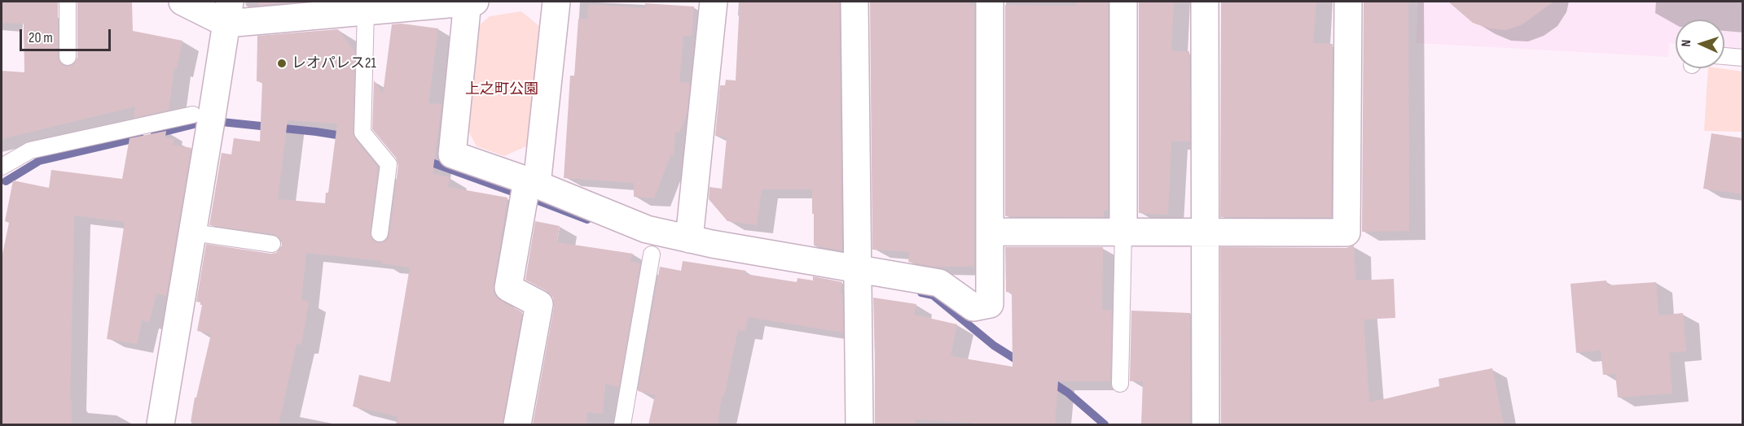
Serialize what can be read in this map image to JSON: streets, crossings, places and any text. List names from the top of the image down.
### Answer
{
  "parks": ["上之町公園"],
  "places": ["レオパレス21"],
  "scale_bar": "20 m",
  "north": "left"
}
